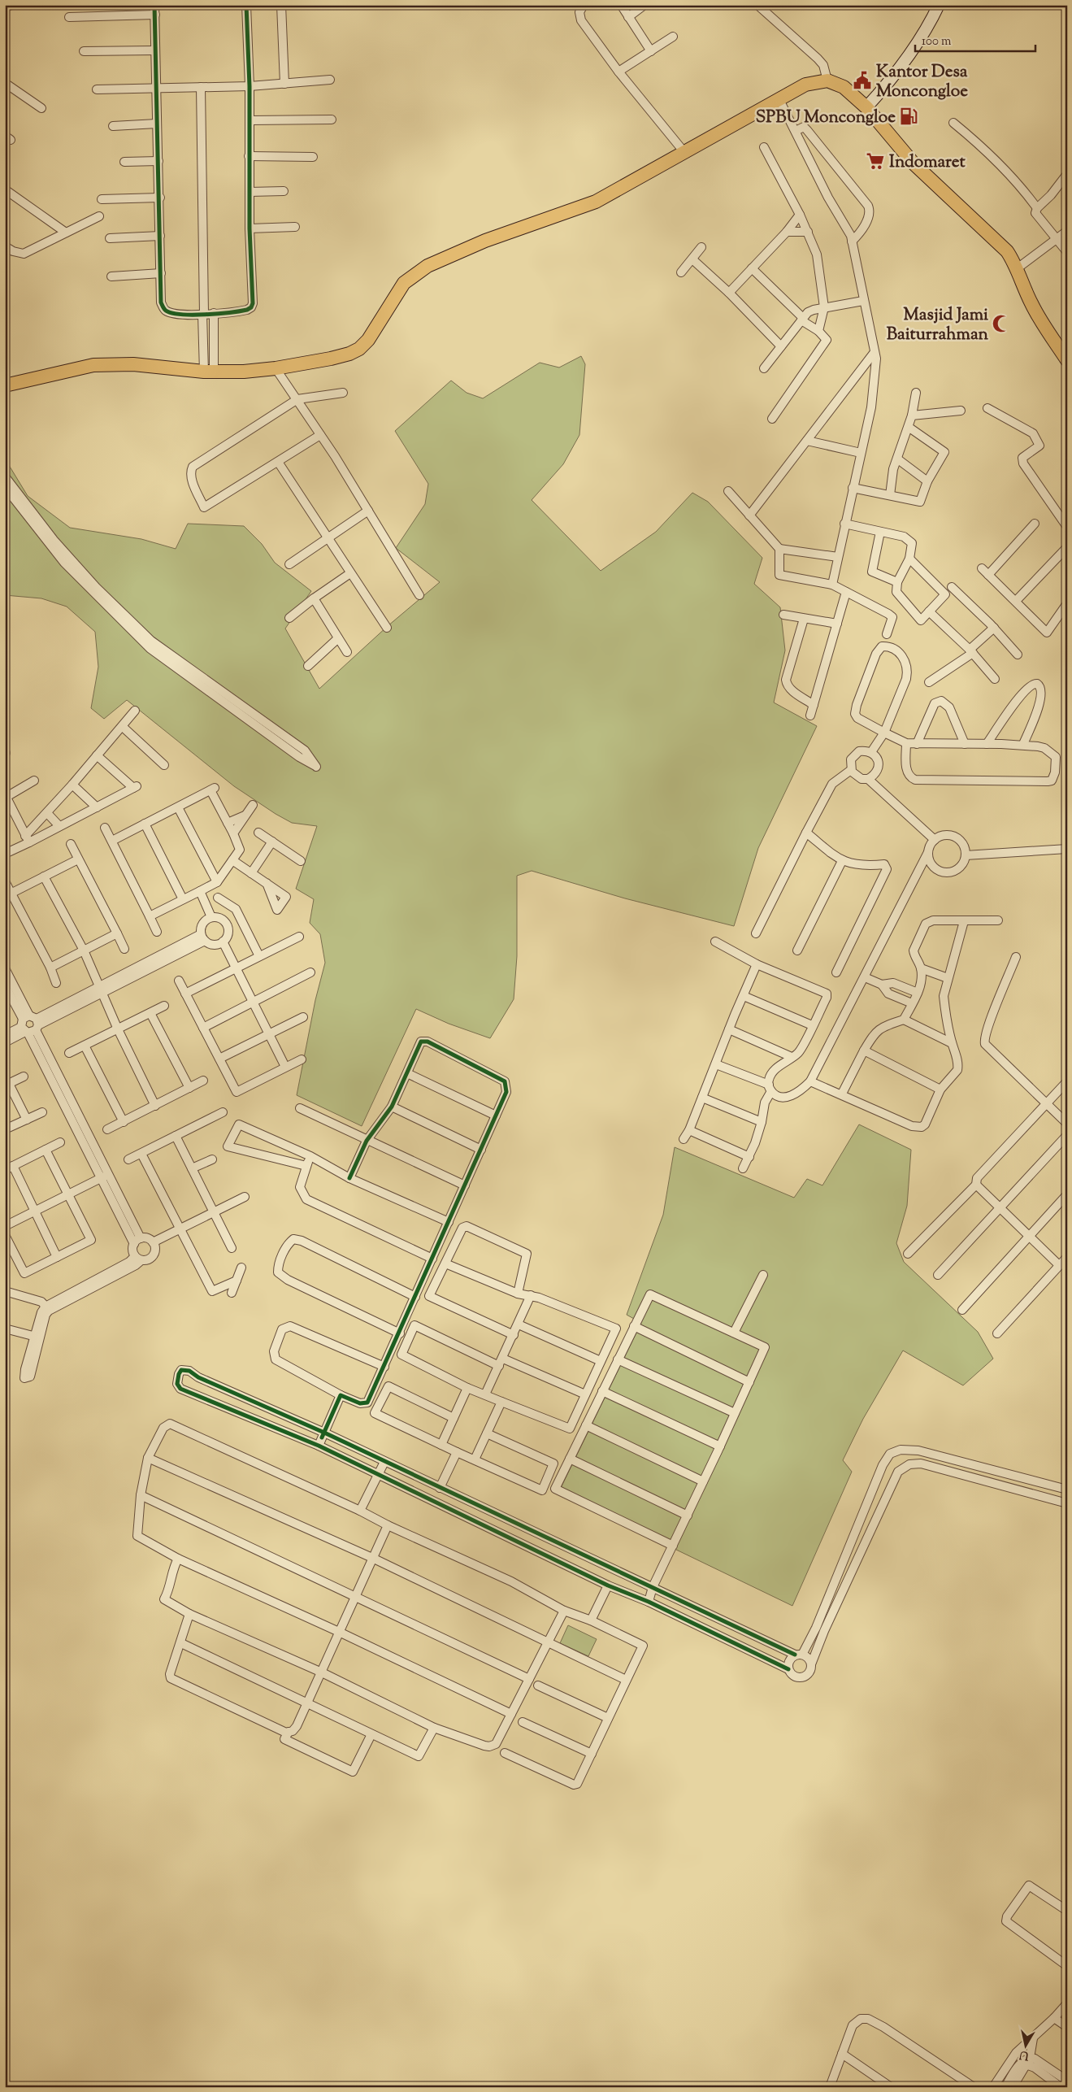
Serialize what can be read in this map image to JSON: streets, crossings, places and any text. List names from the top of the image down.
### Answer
{
  "places": {
    "public building": ["Kantor Desa Moncongloe"],
    "fuel station": ["SPBU Moncongloe"],
    "supermarket": ["Indomaret"],
    "mosque": ["Masjid Jami Baiturrahman"]
  },
  "scale_bar": "100 m",
  "north": "bottom"
}
